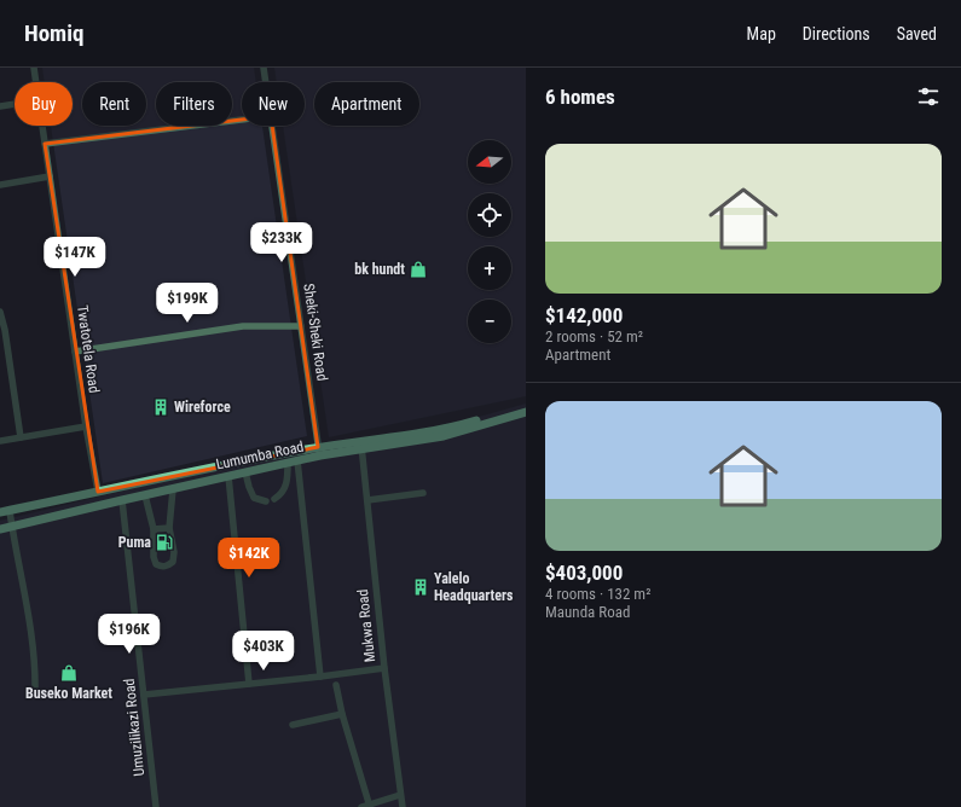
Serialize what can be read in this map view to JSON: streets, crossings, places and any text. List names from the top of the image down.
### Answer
{
  "streets": {
    "main road": ["Lumumba Road"],
    "street": [
      "Sheki-Sheki Road",
      "Twatotela Road",
      "Mukwa Road",
      "Umuzilikazi Road"
    ]
  },
  "crossings": [
    ["Sheki-Sheki Road", "Lumumba Road"],
    ["Twatotela Road", "Lumumba Road"],
    ["Lumumba Road", "Mukwa Road"],
    ["Lumumba Road", "Umuzilikazi Road"]
  ],
  "places": {
    "shop": ["bk hundt", "Buseko Market"],
    "building": ["Wireforce", "Yalelo Headquarters"],
    "fuel station": ["Puma"]
  },
  "north": "left",
  "page": {
    "header": "Homiq",
    "nav": ["Map", "Directions", "Saved"],
    "heading": "6 homes",
    "chip": [
      "Buy",
      "Rent",
      "Filters",
      "New",
      "Apartment"
    ],
    "list": [
      {
        "name": "$142,000",
        "note": "2 rooms · 52 m² · Apartment"
      },
      {
        "name": "$403,000",
        "note": "4 rooms · 132 m² · Maunda Road"
      }
    ],
    "map_buttons": ["+", "−"],
    "price": [
      "$233K",
      "$147K",
      "$199K",
      "$142K",
      "$196K",
      "$403K"
    ]
  }
}
